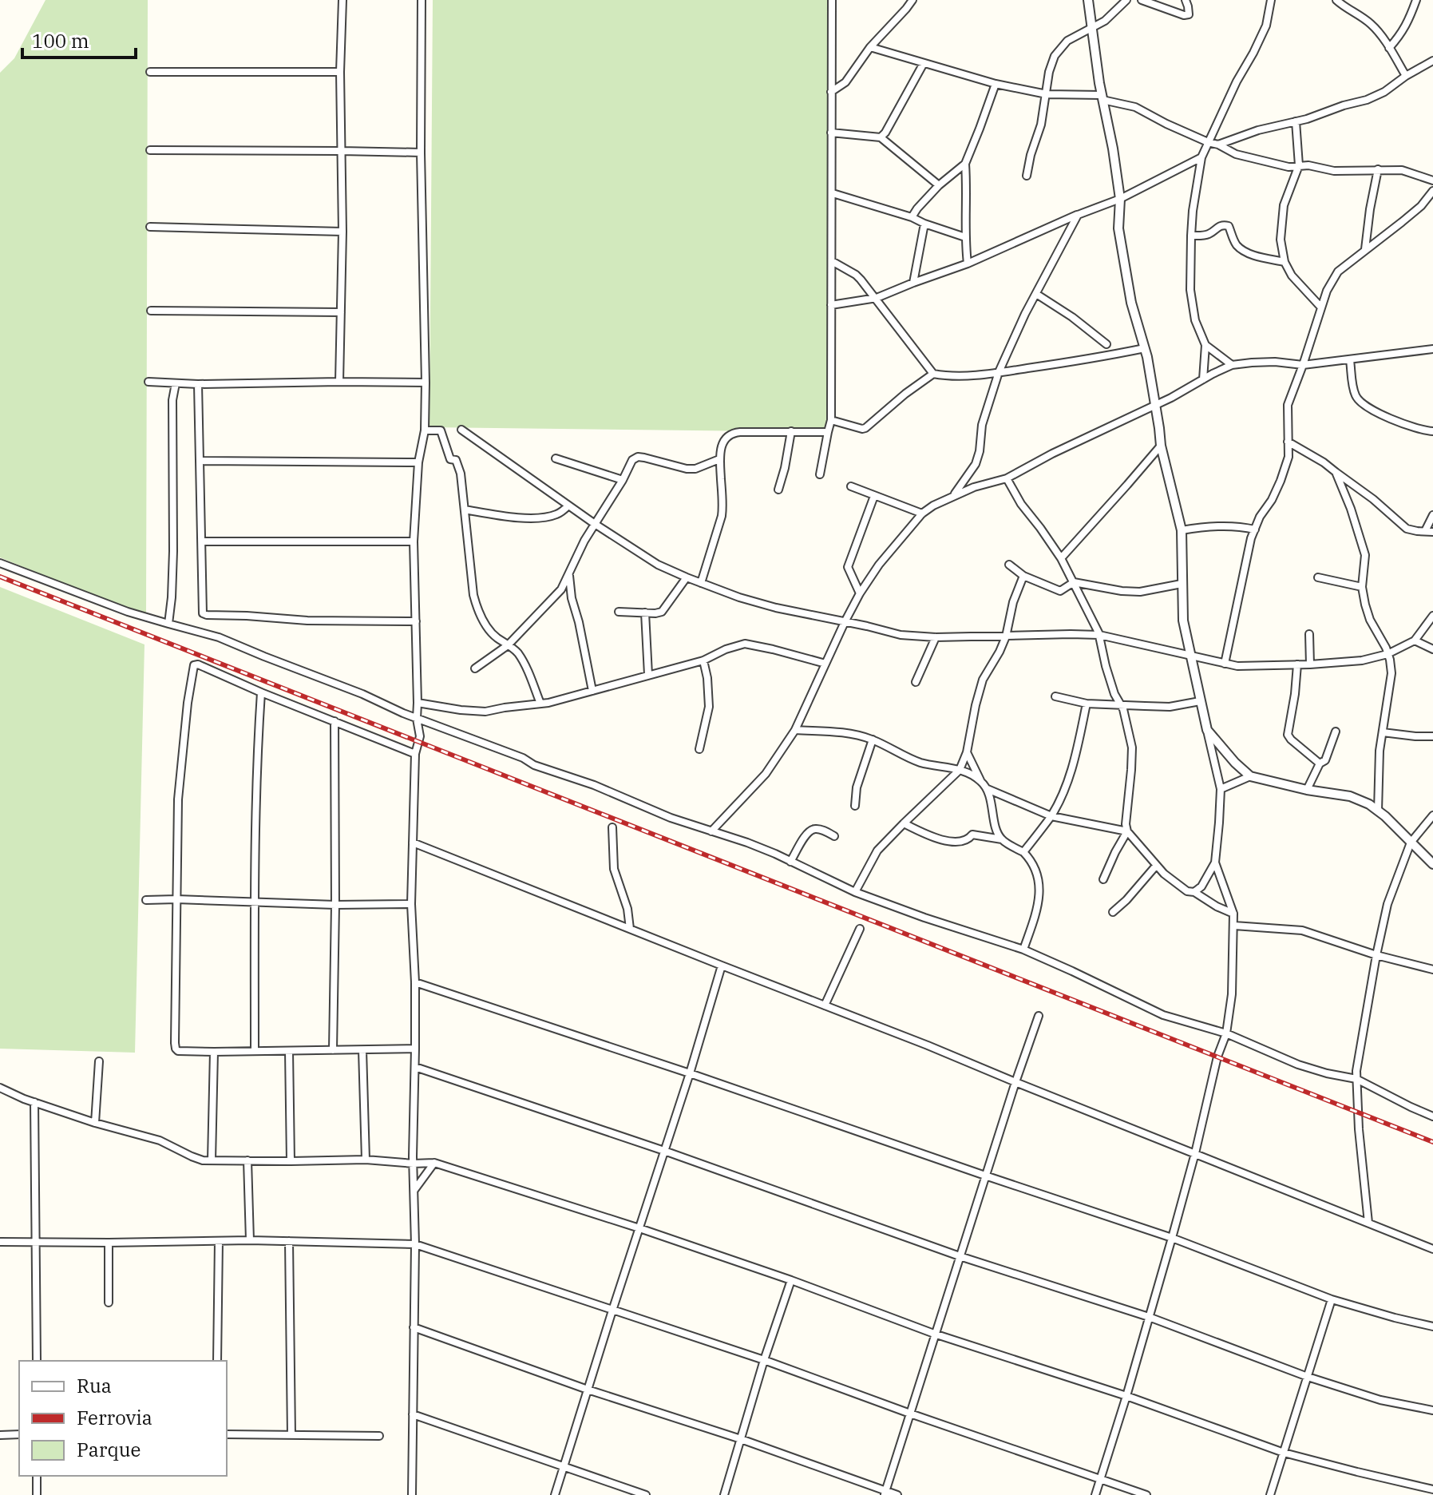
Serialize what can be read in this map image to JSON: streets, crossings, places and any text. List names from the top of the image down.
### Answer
{
  "legend": ["Rua", "Ferrovia", "Parque"],
  "scale_bar": "100 m"
}
